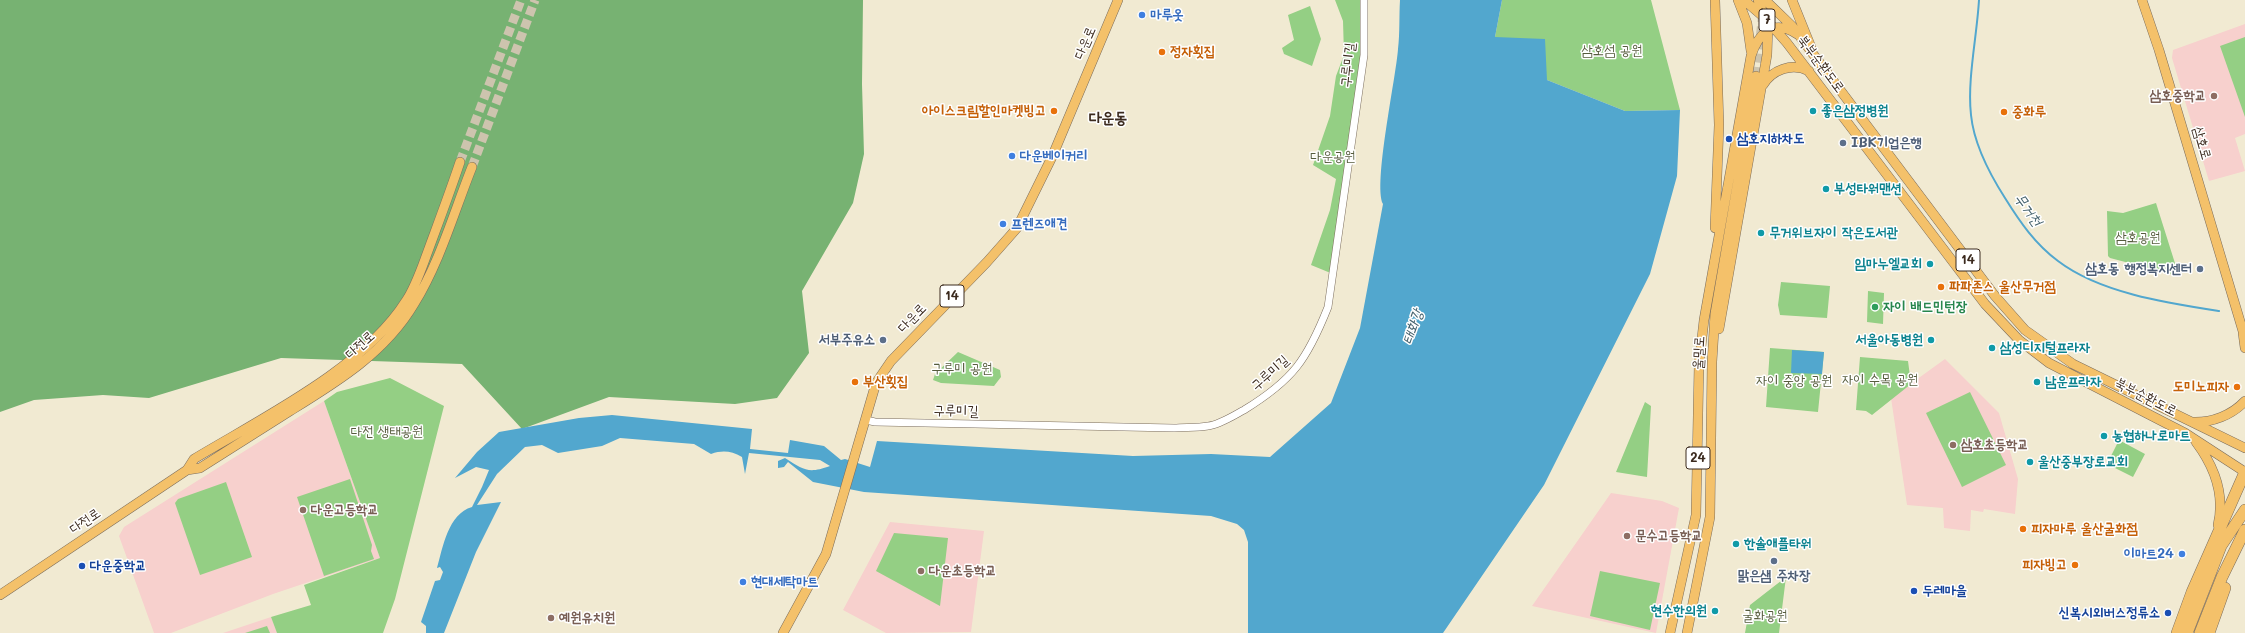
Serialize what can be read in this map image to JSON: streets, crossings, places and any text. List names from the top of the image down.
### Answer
{
  "streets": {
    "main road": [
      "7",
      "다운로",
      "북부순환도로",
      "삼호로",
      "14",
      "다전로",
      "울밀로",
      "24"
    ],
    "street": ["구루미길"]
  },
  "crossings": [
    ["다운로", "구루미길"],
    ["북부순환도로", "14"]
  ],
  "districts": ["다운동"],
  "water": ["무거천", "태화강"],
  "parks": [
    "삼호섬 공원",
    "다운공원",
    "삼호공원",
    "구루미 공원",
    "자이 수목 공원",
    "자이 중앙 공원",
    "다전 생태공원",
    "굴화공원"
  ],
  "places": [
    "마루옷",
    "정자횟집",
    "삼호중학교",
    "아이스크림할인마켓빙고",
    "좋은삼정병원",
    "중화루",
    "삼호지하차도",
    "IBK기업은행",
    "다운베이커리",
    "부성타워맨션",
    "프렌즈애견",
    "무거위브자이 작은도서관",
    "임마누엘교회",
    "삼호동 행정복지센터",
    "파파존스 울산무거점",
    "자이 배드민턴장",
    "서부주유소",
    "서울아동병원",
    "삼성디지털프라자",
    "부산횟집",
    "남운프라자",
    "도미노피자",
    "농협하나로마트",
    "삼호초등학교",
    "울산중부장로교회",
    "다운고등학교",
    "피자마루 울산굴화점",
    "문수고등학교",
    "한솔애플타워",
    "이마트24",
    "맑은샘 주차장",
    "피자빙고",
    "다운중학교",
    "다운초등학교",
    "현대세탁마트",
    "두레마을",
    "현수한의원",
    "신복시외버스정류소",
    "예원유치원"
  ]
}
